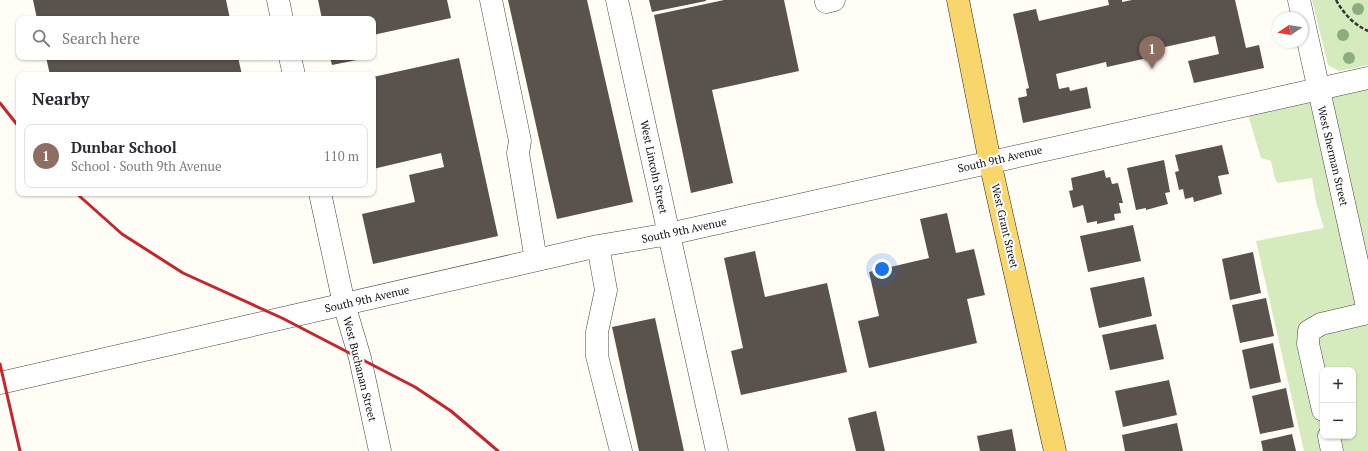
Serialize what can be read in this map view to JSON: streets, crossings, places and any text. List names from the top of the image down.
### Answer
{
  "streets": {
    "main road": ["West Grant Street"],
    "street": [
      "West Sherman Street",
      "South 9th Avenue",
      "West Lincoln Street",
      "West Buchanan Street"
    ]
  },
  "crossings": [
    ["West Sherman Street", "South 9th Avenue"],
    ["South 9th Avenue", "West Lincoln Street"],
    ["South 9th Avenue", "West Grant Street"],
    ["South 9th Avenue", "West Buchanan Street"]
  ],
  "north": "left",
  "page": {
    "search": "Search here",
    "pins": "1",
    "heading": "Nearby",
    "list": [
      {
        "mark": "1",
        "name": "Dunbar School",
        "note": "School · South 9th Avenue",
        "value": "110 m"
      }
    ],
    "map_buttons": ["+", "−"]
  }
}
